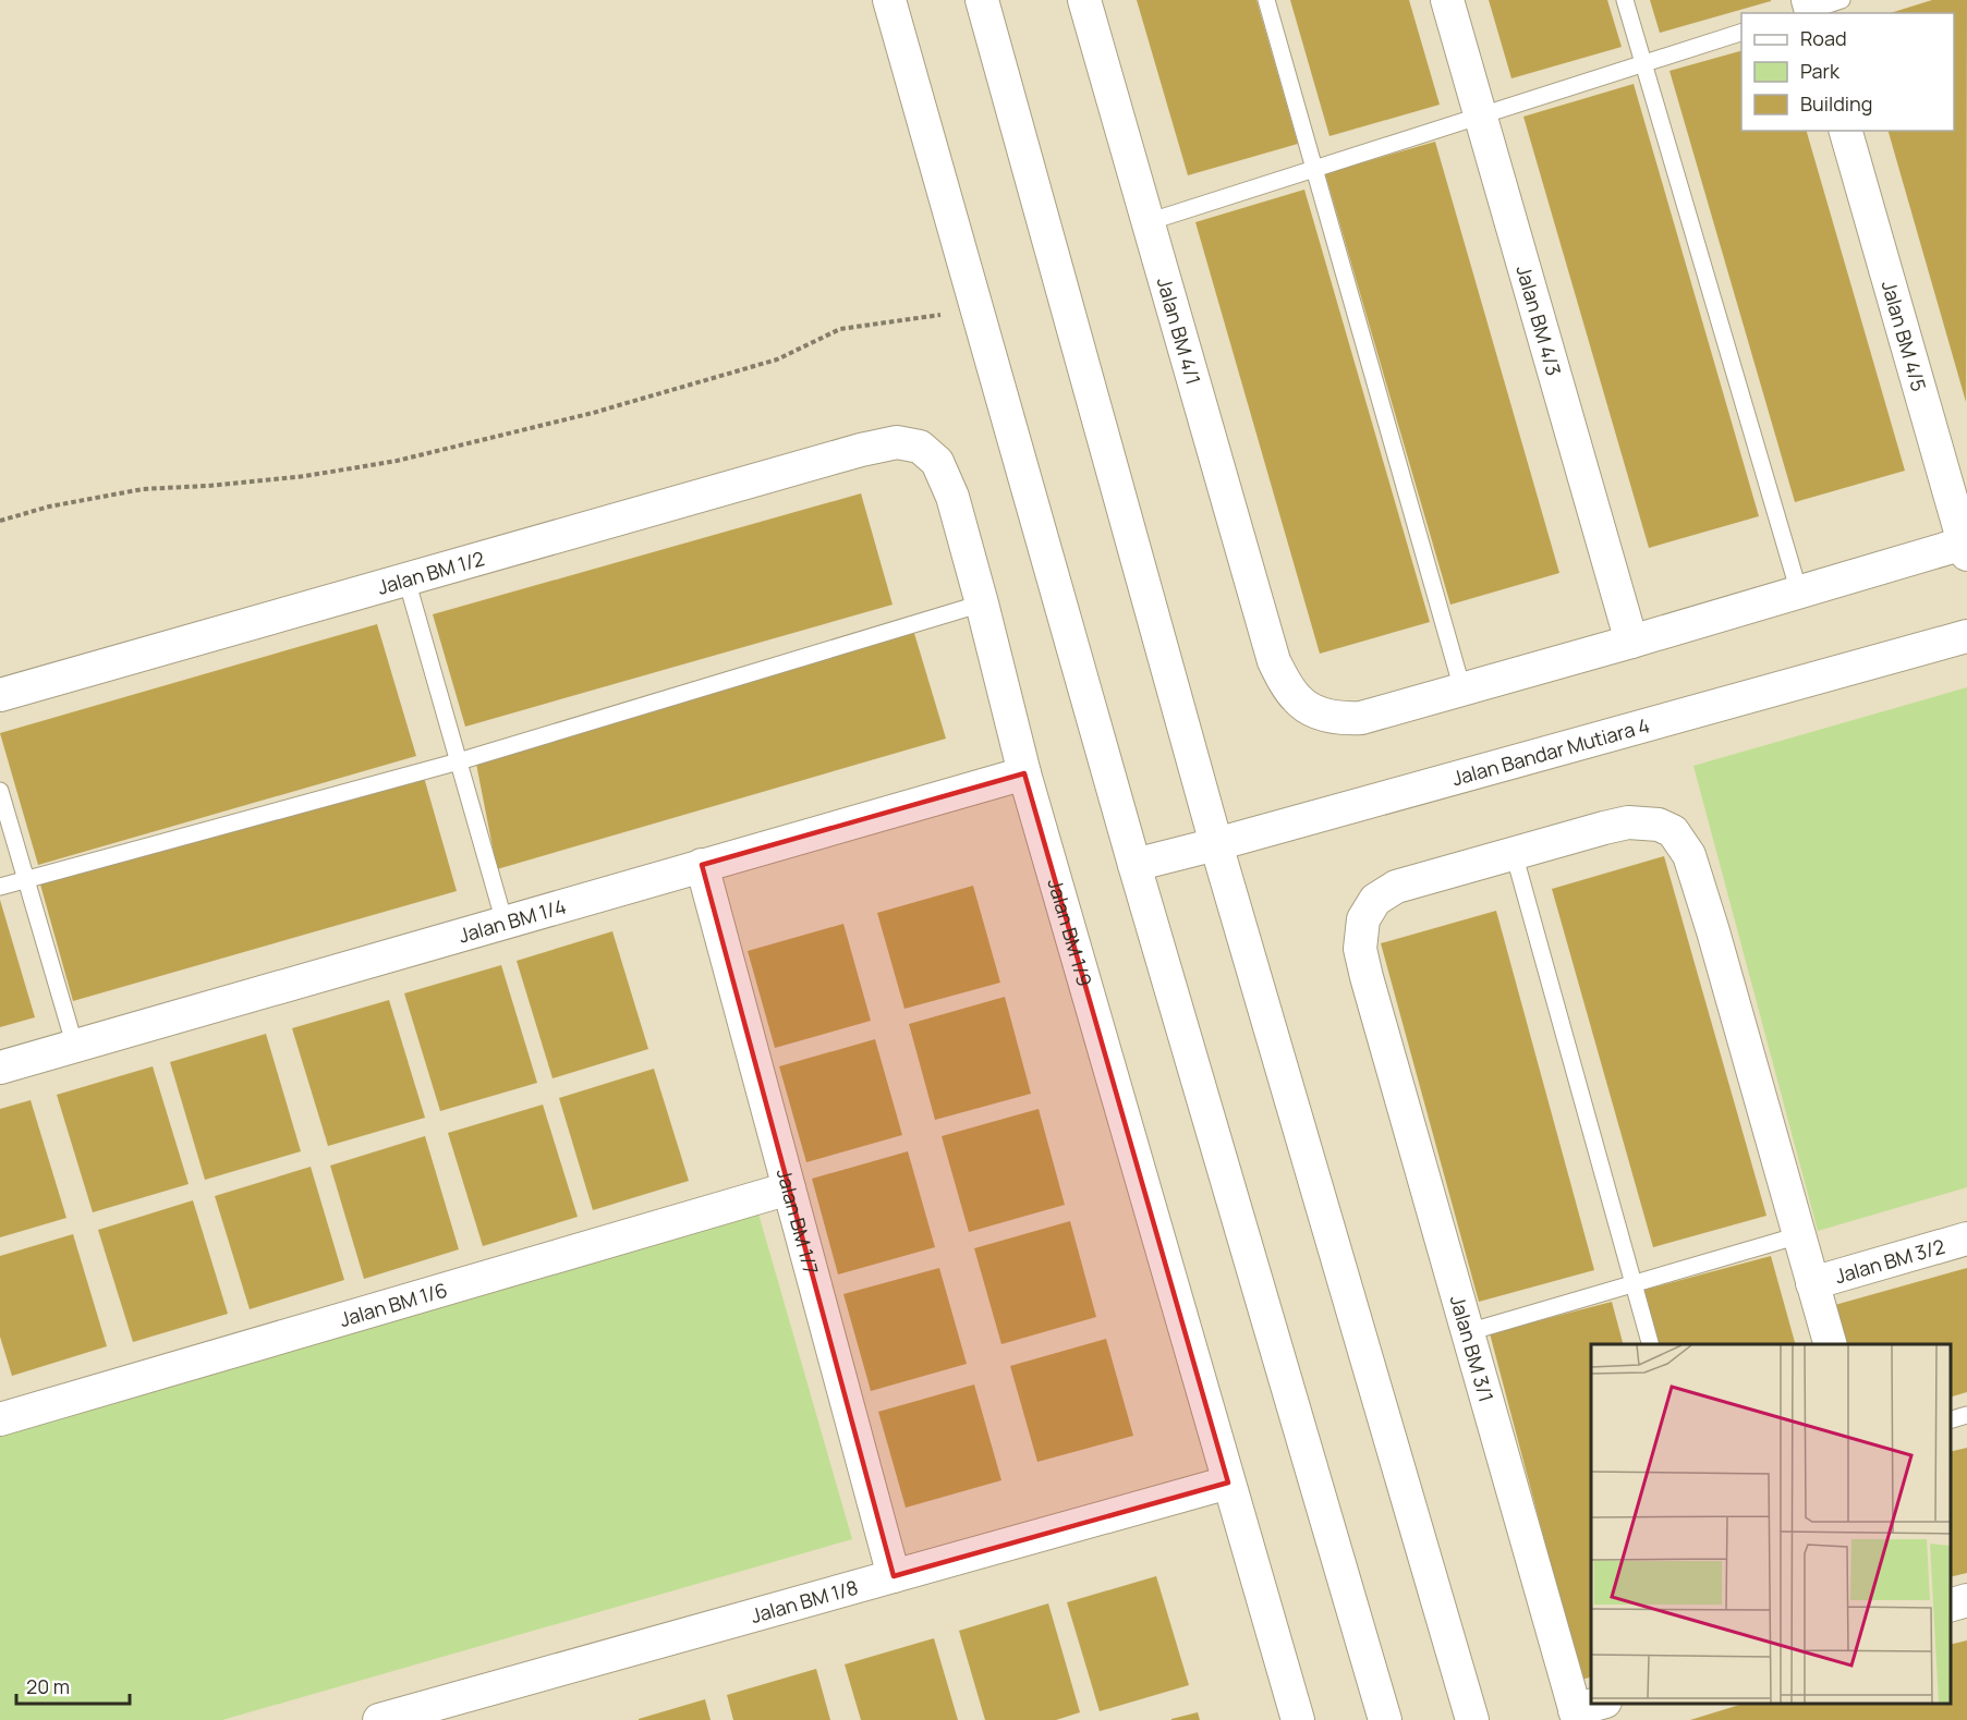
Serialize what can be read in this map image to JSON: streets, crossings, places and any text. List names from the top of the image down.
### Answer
{
  "streets": {
    "street": [
      "Jalan BM 4/3",
      "Jalan BM 4/1",
      "Jalan BM 4/5",
      "Jalan BM 1/2",
      "Jalan Bandar Mutiara 4",
      "Jalan BM 1/4",
      "Jalan BM 1/9",
      "Jalan BM 1/7",
      "Jalan BM 3/2",
      "Jalan BM 1/6",
      "Jalan BM 3/1",
      "Jalan BM 1/8"
    ]
  },
  "crossings": [
    ["Jalan BM 4/3", "Jalan BM 4/1"],
    ["Jalan BM 4/1", "Jalan BM 4/5"],
    ["Jalan BM 1/2", "Jalan BM 1/9"],
    ["Jalan BM 1/4", "Jalan BM 1/9"],
    ["Jalan BM 1/4", "Jalan BM 1/7"],
    ["Jalan BM 1/9", "Jalan BM 1/8"],
    ["Jalan BM 1/7", "Jalan BM 1/6"],
    ["Jalan BM 1/7", "Jalan BM 1/8"],
    ["Jalan BM 3/2", "Jalan BM 3/1"]
  ],
  "legend": ["Road", "Park", "Building"],
  "scale_bar": "20 m"
}
